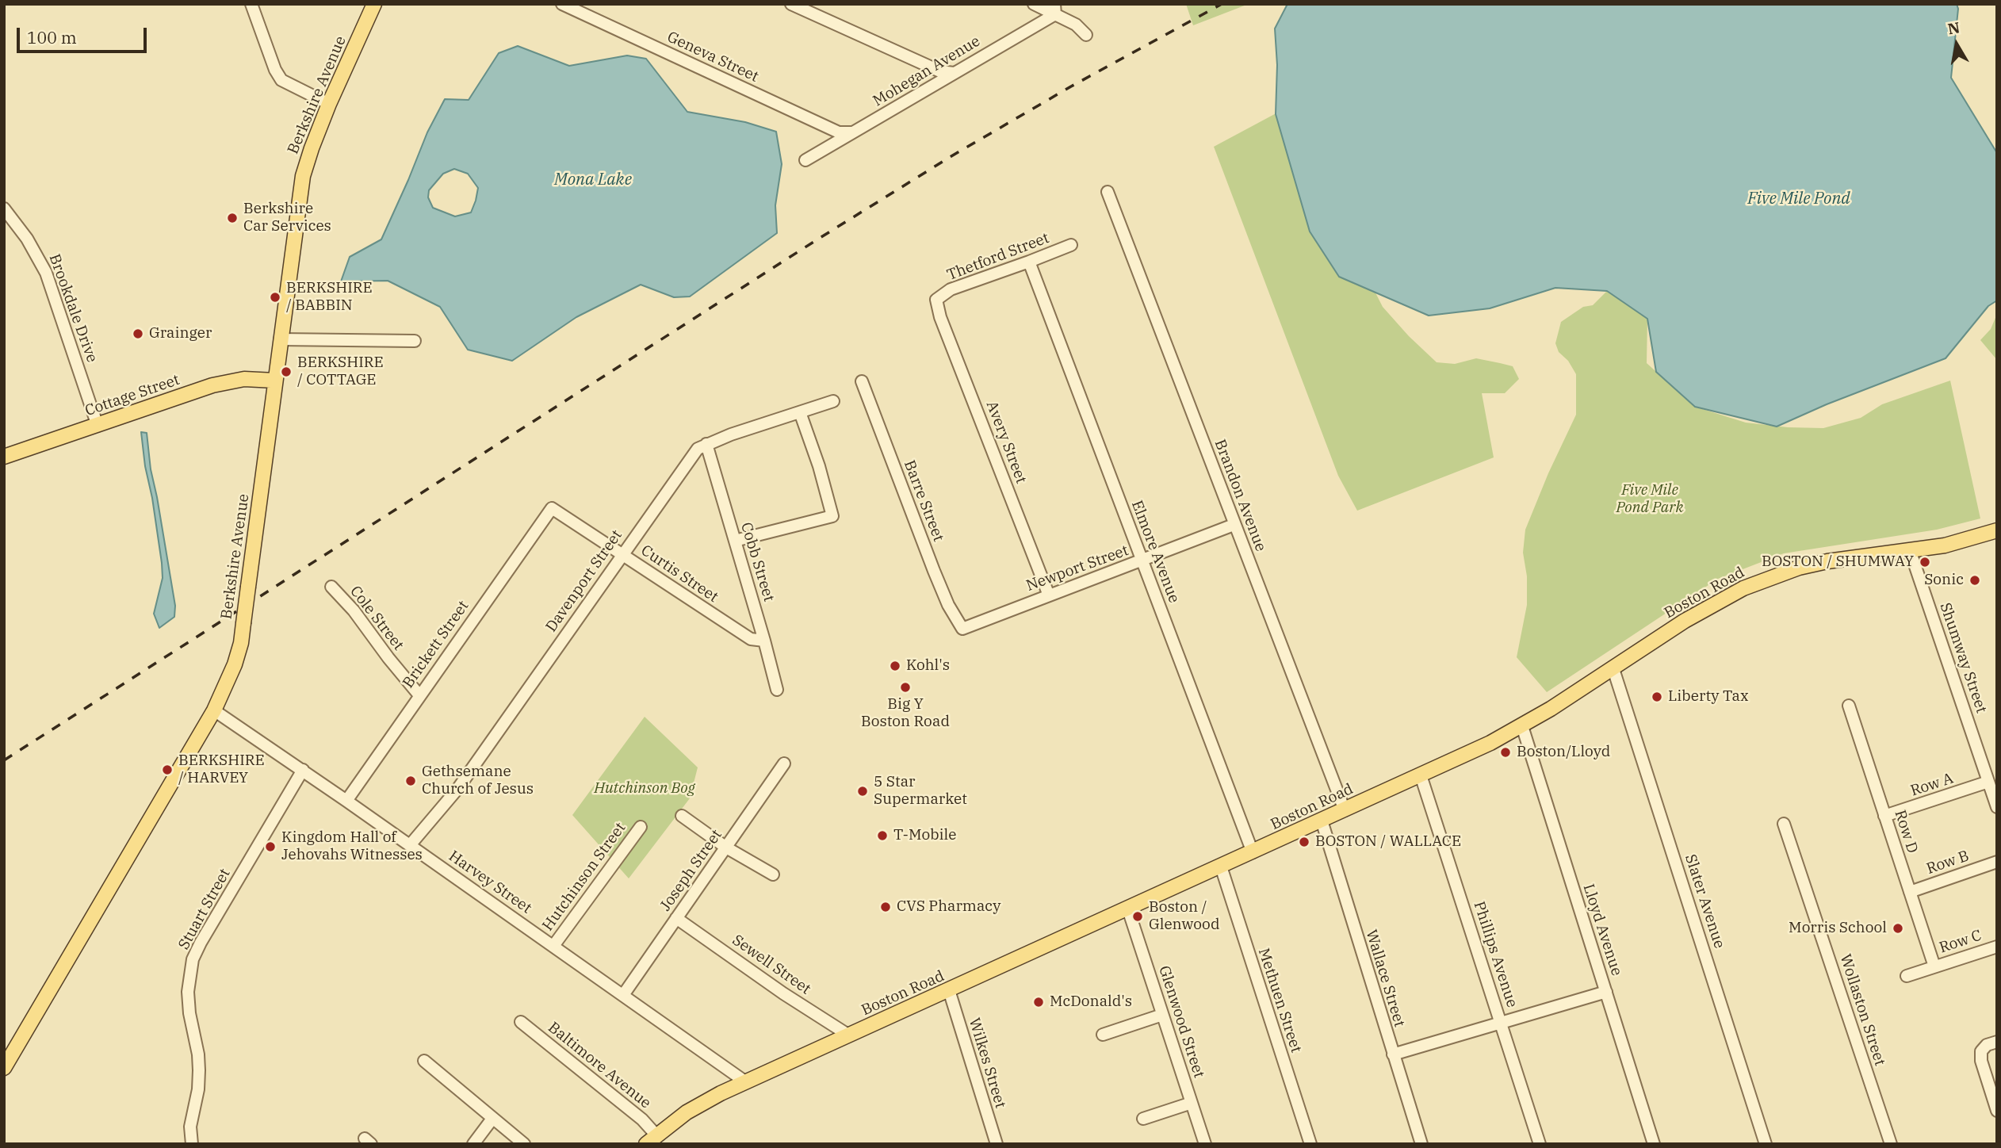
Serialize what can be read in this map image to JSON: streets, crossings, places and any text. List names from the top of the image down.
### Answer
{
  "streets": {
    "main road": ["Berkshire Avenue", "Cottage Street", "Boston Road"],
    "street": [
      "Geneva Street",
      "Mohegan Avenue",
      "Thetford Street",
      "Brookdale Drive",
      "Avery Street",
      "Brandon Avenue",
      "Barre Street",
      "Elmore Avenue",
      "Cobb Street",
      "Newport Street",
      "Curtis Street",
      "Davenport Street",
      "Cole Street",
      "Brickett Street",
      "Shumway Street",
      "Row A",
      "Row D",
      "Row B",
      "Joseph Street",
      "Hutchinson Street",
      "Harvey Street",
      "Slater Avenue",
      "Stuart Street",
      "Lloyd Avenue",
      "Row C",
      "Phillips Avenue",
      "Sewell Street",
      "Wallace Street",
      "Methuen Street",
      "Wollaston Street",
      "Glenwood Street",
      "Wilkes Street",
      "Baltimore Avenue"
    ]
  },
  "crossings": [
    ["Geneva Street", "Mohegan Avenue"],
    ["Berkshire Avenue", "Cottage Street"],
    ["Berkshire Avenue", "Harvey Street"],
    ["Thetford Street", "Avery Street"],
    ["Thetford Street", "Elmore Avenue"],
    ["Brookdale Drive", "Cottage Street"],
    ["Avery Street", "Newport Street"],
    ["Brandon Avenue", "Newport Street"],
    ["Brandon Avenue", "Boston Road"],
    ["Barre Street", "Newport Street"],
    ["Elmore Avenue", "Newport Street"],
    ["Elmore Avenue", "Boston Road"],
    ["Cobb Street", "Curtis Street"],
    ["Cobb Street", "Davenport Street"],
    ["Curtis Street", "Davenport Street"],
    ["Curtis Street", "Brickett Street"],
    ["Davenport Street", "Harvey Street"],
    ["Boston Road", "Shumway Street"],
    ["Boston Road", "Harvey Street"],
    ["Boston Road", "Slater Avenue"],
    ["Boston Road", "Lloyd Avenue"],
    ["Boston Road", "Phillips Avenue"],
    ["Boston Road", "Sewell Street"],
    ["Boston Road", "Wallace Street"],
    ["Boston Road", "Methuen Street"],
    ["Boston Road", "Glenwood Street"],
    ["Boston Road", "Wilkes Street"],
    ["Boston Road", "Baltimore Avenue"],
    ["Cole Street", "Brickett Street"],
    ["Brickett Street", "Harvey Street"],
    ["Shumway Street", "Row A"],
    ["Row A", "Row D"],
    ["Row D", "Row B"],
    ["Row D", "Row C"],
    ["Joseph Street", "Harvey Street"],
    ["Joseph Street", "Sewell Street"],
    ["Hutchinson Street", "Harvey Street"],
    ["Harvey Street", "Stuart Street"]
  ],
  "water": ["Mona Lake", "Five Mile Pond"],
  "parks": ["Five Mile Pond Park", "Hutchinson Bog"],
  "places": [
    "Berkshire Car Services",
    "BERKSHIRE / BABBIN",
    "Grainger",
    "BERKSHIRE / COTTAGE",
    "BOSTON / SHUMWAY",
    "Sonic",
    "Kohl's",
    "Big Y Boston Road",
    "Liberty Tax",
    "Boston/Lloyd",
    "BERKSHIRE / HARVEY",
    "Gethsemane Church of Jesus",
    "5 Star Supermarket",
    "T-Mobile",
    "BOSTON / WALLACE",
    "Kingdom Hall of Jehovahs Witnesses",
    "CVS Pharmacy",
    "Boston / Glenwood",
    "Morris School",
    "McDonald's"
  ],
  "scale_bar": "100 m",
  "north": "top"
}
